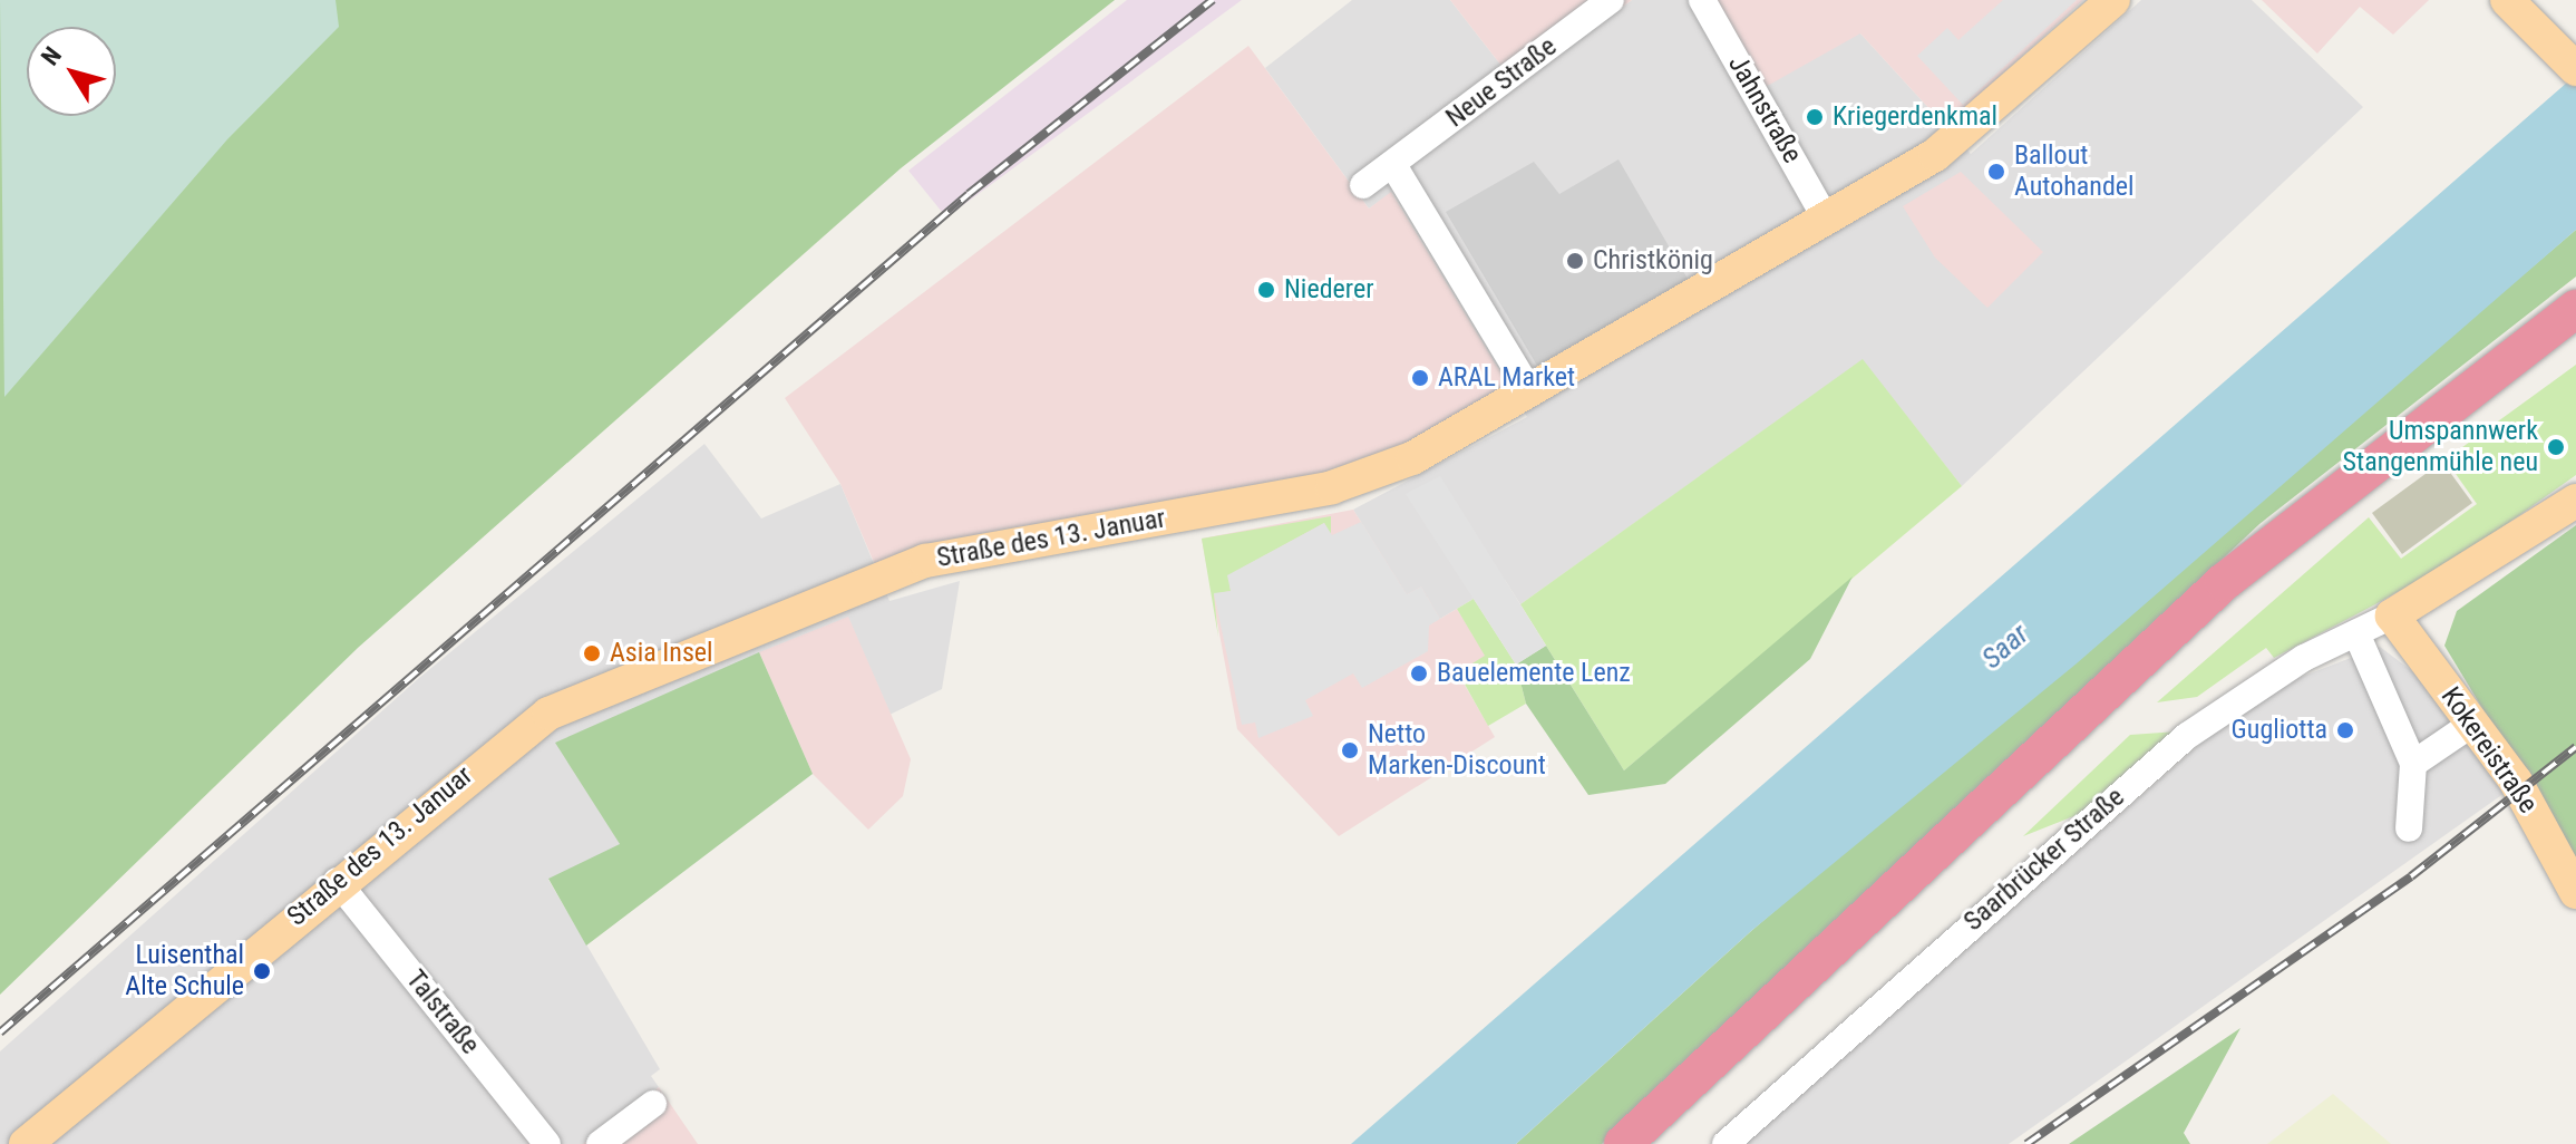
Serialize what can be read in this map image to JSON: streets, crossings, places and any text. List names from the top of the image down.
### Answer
{
  "streets": {
    "main road": ["Straße des 13. Januar", "Kokereistraße"],
    "street": [
      "Neue Straße",
      "Jahnstraße",
      "Saarbrücker Straße",
      "Talstraße"
    ]
  },
  "crossings": [
    ["Jahnstraße", "Straße des 13. Januar"],
    ["Straße des 13. Januar", "Talstraße"],
    ["Kokereistraße", "Saarbrücker Straße"]
  ],
  "water": ["Saar"],
  "places": [
    "Kriegerdenkmal",
    "Ballout Autohandel",
    "Christkönig",
    "Niederer",
    "ARAL Market",
    "Umspannwerk Stangenmühle neu",
    "Asia Insel",
    "Bauelemente Lenz",
    "Gugliotta",
    "Netto Marken-Discount",
    "Luisenthal Alte Schule"
  ],
  "north": "top left"
}
